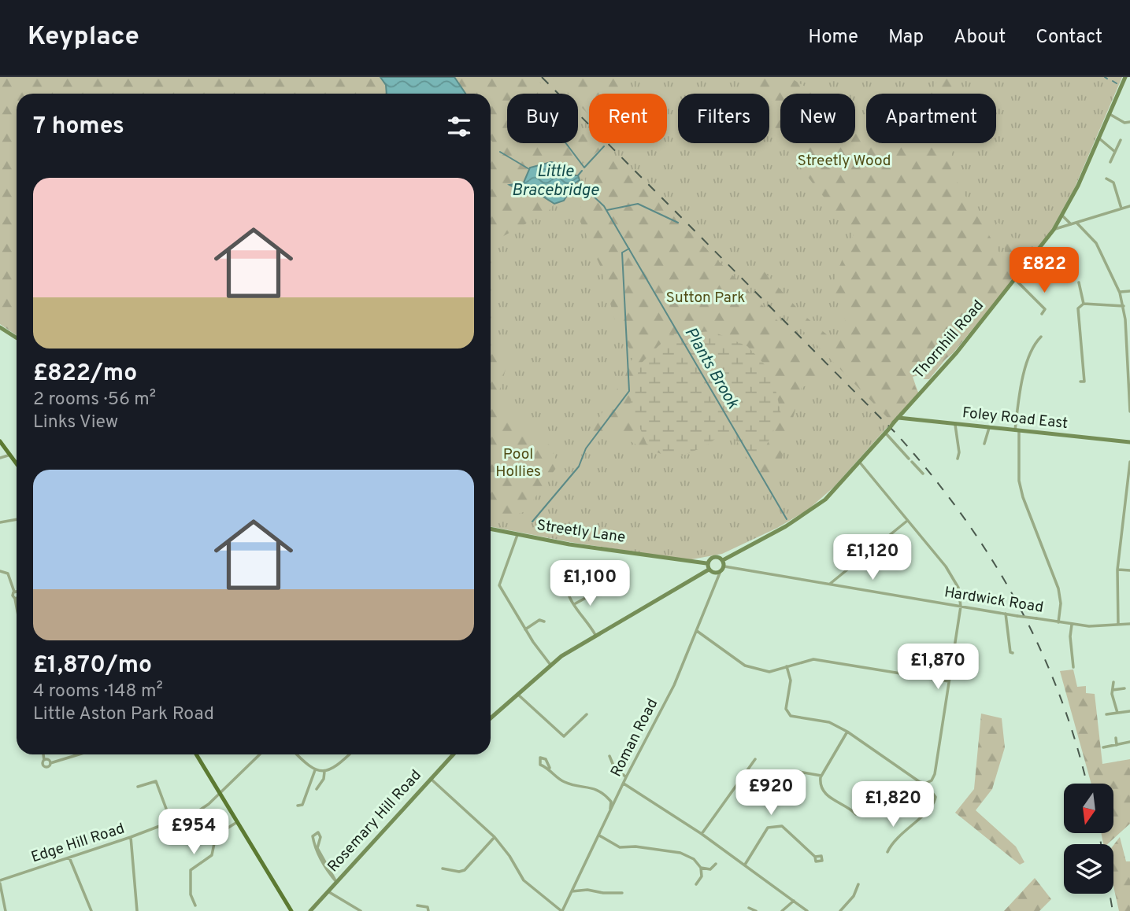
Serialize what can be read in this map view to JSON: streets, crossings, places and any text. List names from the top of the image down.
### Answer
{
  "streets": {
    "main road": [
      "Thornhill Road",
      "Foley Road East",
      "Streetly Lane",
      "Rosemary Hill Road"
    ],
    "street": ["Hardwick Road", "Roman Road", "Edge Hill Road"]
  },
  "crossings": [
    ["Thornhill Road", "Foley Road East"],
    ["Thornhill Road", "Streetly Lane"]
  ],
  "water": ["Little Bracebridge", "Plants Brook"],
  "parks": ["Streetly Wood", "Sutton Park", "Pool Hollies"],
  "north": "bottom",
  "page": {
    "header": "Keyplace",
    "nav": [
      "Home",
      "Map",
      "About",
      "Contact"
    ],
    "chip": [
      "Buy",
      "Rent",
      "Filters",
      "New",
      "Apartment"
    ],
    "heading": "7 homes",
    "list": [
      {
        "name": "£822/mo",
        "note": "2 rooms · 56 m² · Links View"
      },
      {
        "name": "£1,870/mo",
        "note": "4 rooms · 148 m² · Little Aston Park Road"
      }
    ],
    "price": [
      "£822",
      "£1,120",
      "£1,100",
      "£1,870",
      "£920",
      "£1,820",
      "£954"
    ]
  }
}
